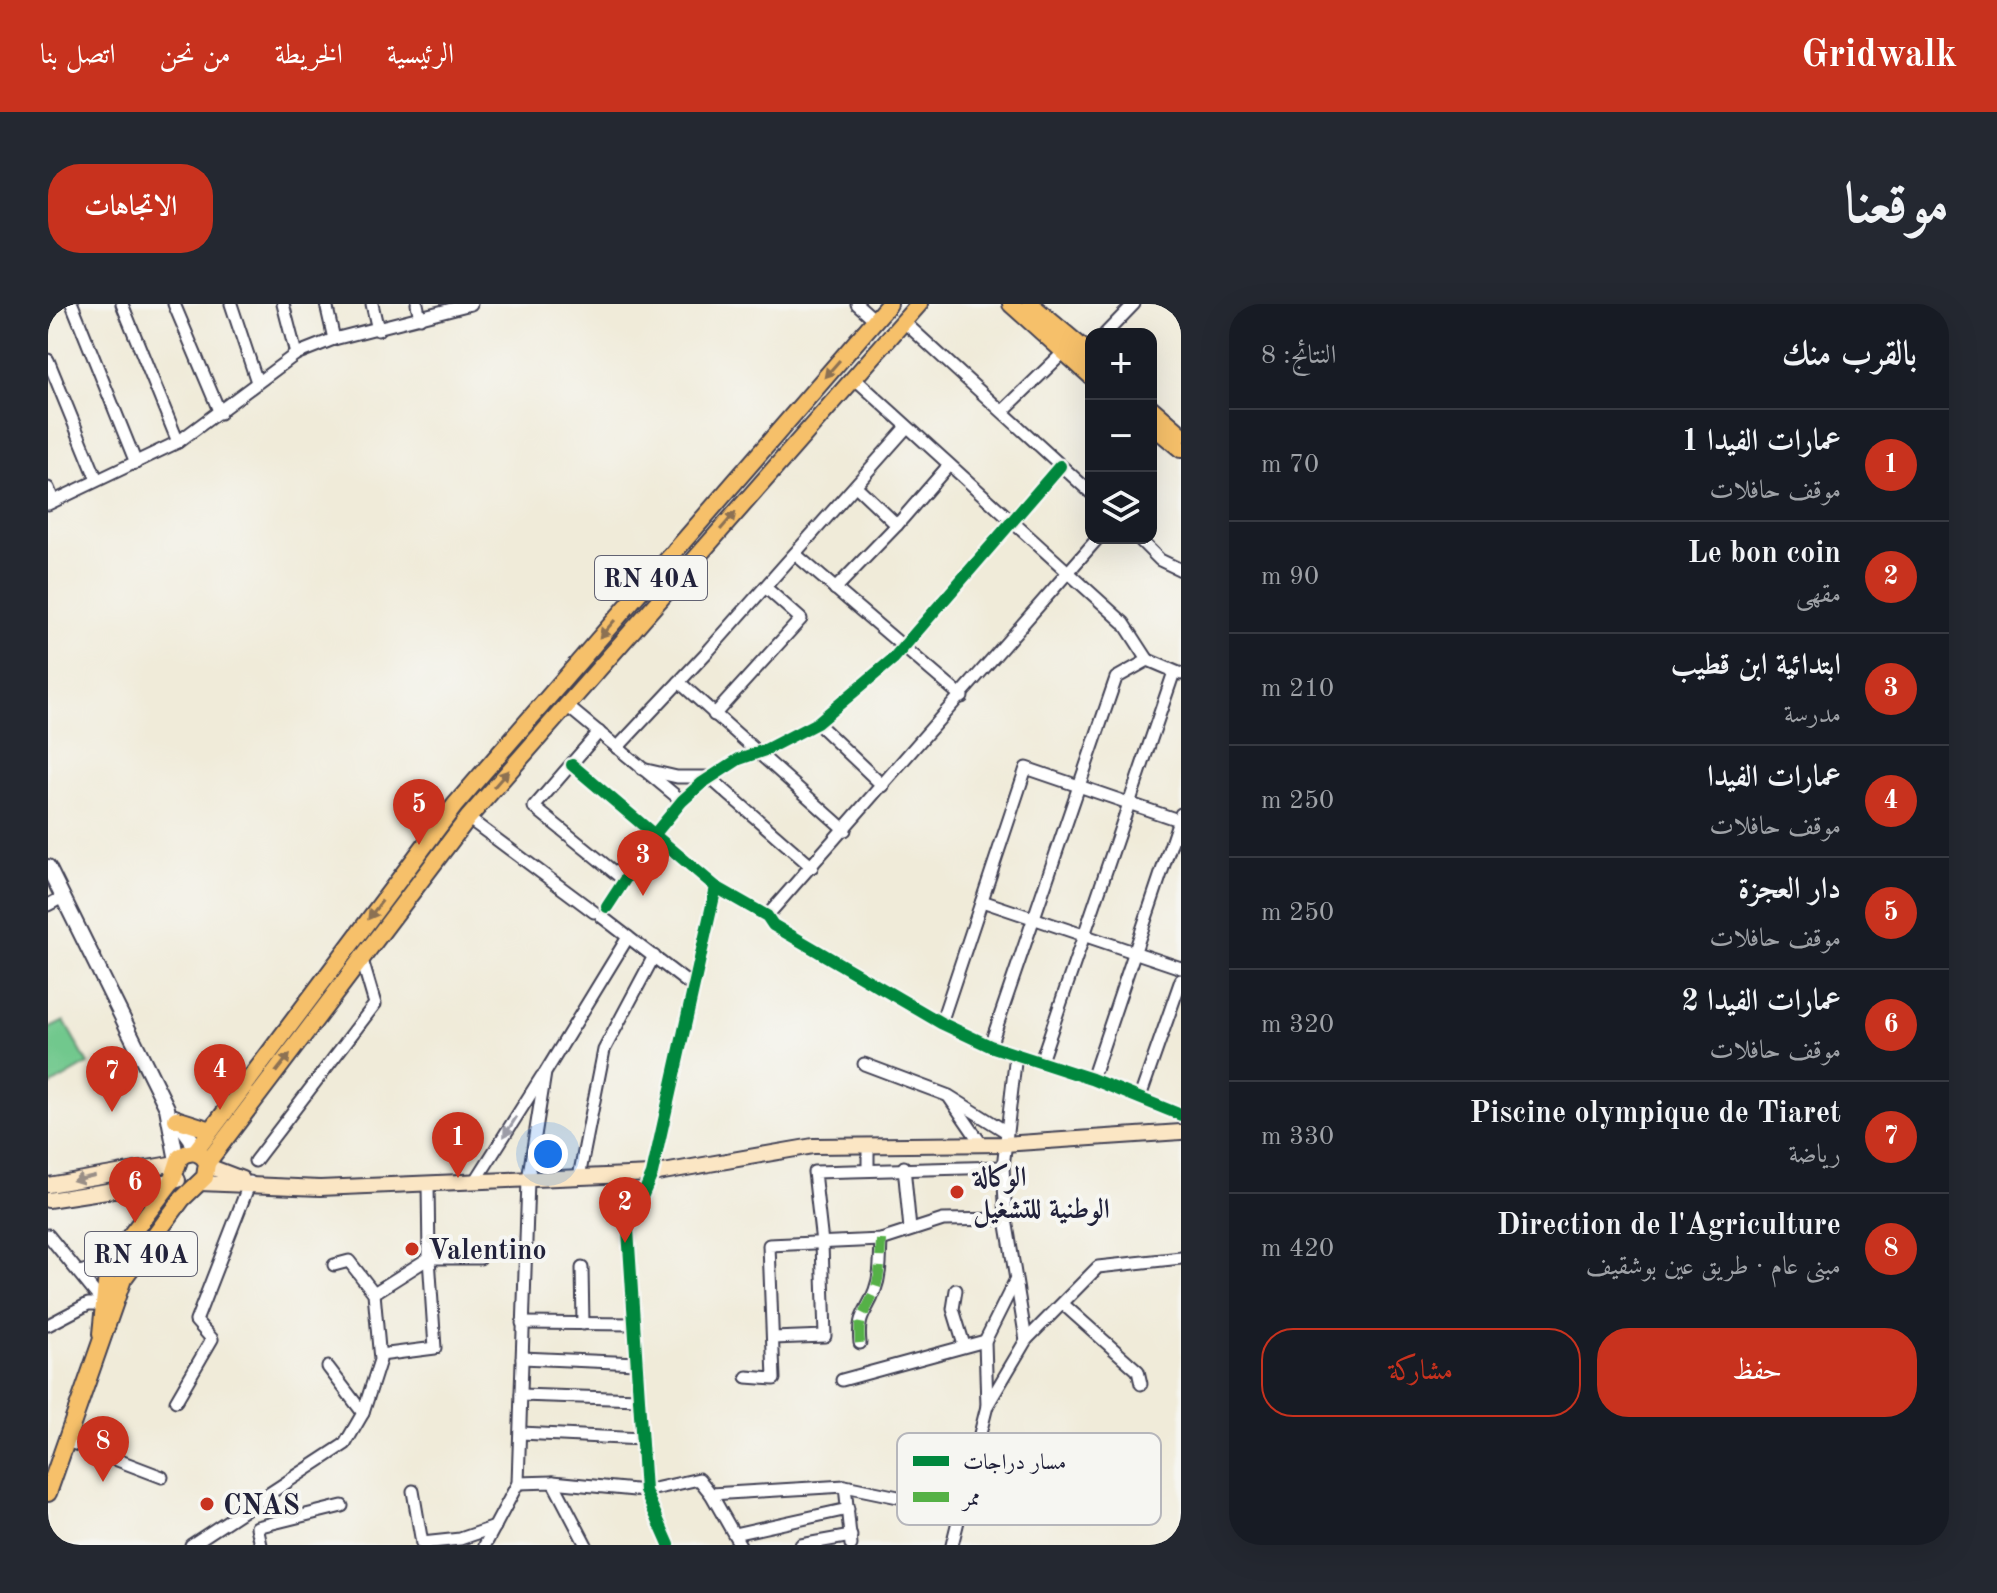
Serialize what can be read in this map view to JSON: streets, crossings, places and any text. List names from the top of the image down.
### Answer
{
  "streets": {
    "main road": ["RN 40A"]
  },
  "places": ["الوكالة الوطنية للتشغيل", "Valentino", "CNAS"],
  "legend": ["مسار دراجات", "ممر"],
  "page": {
    "header": "Gridwalk",
    "nav": [
      "الرئيسية",
      "الخريطة",
      "من نحن",
      "اتصل بنا"
    ],
    "title": "موقعنا",
    "buttons": [
      "الاتجاهات",
      ["حفظ", "مشاركة"]
    ],
    "heading": ["بالقرب منك", "النتائج: 8"],
    "map_buttons": ["+", "−"],
    "list": [
      {
        "mark": "1",
        "name": "عمارات الفيدا 1",
        "note": "موقف حافلات",
        "value": "70 m"
      },
      {
        "mark": "2",
        "name": "Le bon coin",
        "note": "مقهى",
        "value": "90 m"
      },
      {
        "mark": "3",
        "name": "ابتدائية ابن قطيب",
        "note": "مدرسة",
        "value": "210 m"
      },
      {
        "mark": "4",
        "name": "عمارات الفيدا",
        "note": "موقف حافلات",
        "value": "250 m"
      },
      {
        "mark": "5",
        "name": "دار العجزة",
        "note": "موقف حافلات",
        "value": "250 m"
      },
      {
        "mark": "6",
        "name": "عمارات الفيدا 2",
        "note": "موقف حافلات",
        "value": "320 m"
      },
      {
        "mark": "7",
        "name": "Piscine olympique de Tiaret",
        "note": "رياضة",
        "value": "330 m"
      },
      {
        "mark": "8",
        "name": "Direction de l'Agriculture",
        "note": "مبنى عام · طريق عين بوشقيف",
        "value": "420 m"
      }
    ],
    "pins": [
      "5",
      "3",
      "4",
      "7",
      "1",
      "6",
      "2",
      "8"
    ]
  }
}
